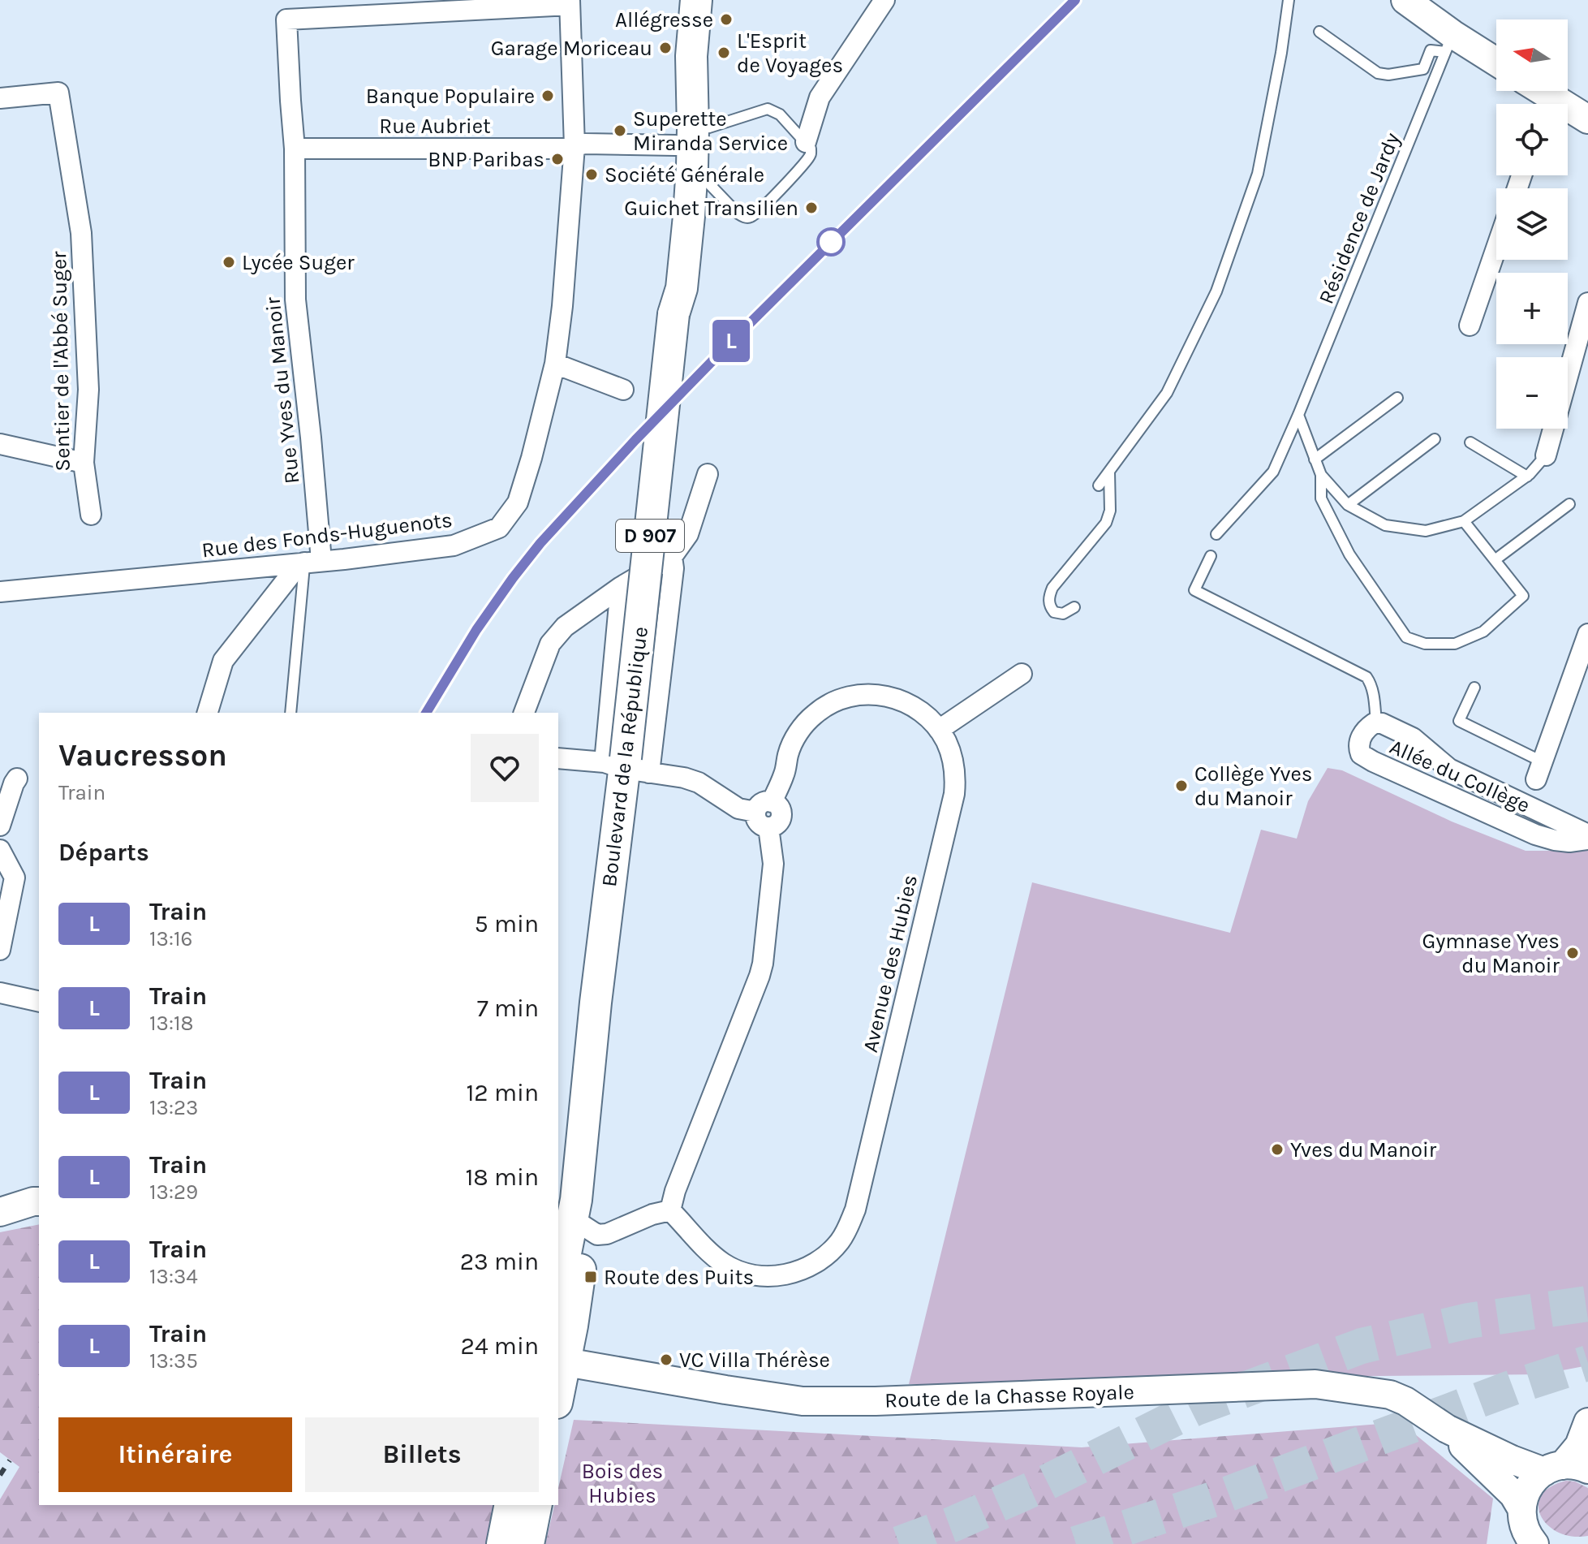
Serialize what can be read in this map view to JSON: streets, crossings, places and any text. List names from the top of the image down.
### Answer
{
  "streets": {
    "main road": ["D 907", "Boulevard de la République"],
    "street": [
      "Rue Aubriet",
      "Sentier de l'Abbé Suger",
      "Rue Yves du Manoir",
      "Rue des Fonds-Huguenots",
      "Allée du Collège",
      "Avenue des Hubies",
      "Route de la Chasse Royale"
    ],
    "lane": ["Résidence de Jardy"]
  },
  "crossings": [
    ["Rue Aubriet", "Rue Yves du Manoir"],
    ["Rue Aubriet", "Rue des Fonds-Huguenots"],
    ["Rue Aubriet", "Boulevard de la République"],
    ["Rue Yves du Manoir", "Rue des Fonds-Huguenots"],
    ["Boulevard de la République", "Route de la Chasse Royale"]
  ],
  "parks": ["Bois des Hubies"],
  "places": {
    "other": [
      "Allégresse",
      "Garage Moriceau",
      "L'Esprit de Voyages",
      "Banque Populaire",
      "Superette Miranda Service",
      "BNP Paribas",
      "Société Générale",
      "Guichet Transilien",
      "Lycée Suger",
      "Collège Yves du Manoir",
      "Gymnase Yves du Manoir",
      "Yves du Manoir",
      "VC Villa Thérèse"
    ],
    "transit": ["Route des Puits"]
  },
  "north": "left",
  "page": {
    "on_map": "L",
    "map_buttons": ["+", "−"],
    "heading": [
      ["Vaucresson", "Train"],
      "Départs"
    ],
    "list": [
      {
        "mark": "L",
        "name": "Train",
        "note": "13:16",
        "value": "5 min"
      },
      {
        "mark": "L",
        "name": "Train",
        "note": "13:18",
        "value": "7 min"
      },
      {
        "mark": "L",
        "name": "Train",
        "note": "13:23",
        "value": "12 min"
      },
      {
        "mark": "L",
        "name": "Train",
        "note": "13:29",
        "value": "18 min"
      },
      {
        "mark": "L",
        "name": "Train",
        "note": "13:34",
        "value": "23 min"
      },
      {
        "mark": "L",
        "name": "Train",
        "note": "13:35",
        "value": "24 min"
      }
    ],
    "buttons": ["Itinéraire", "Billets"]
  }
}
